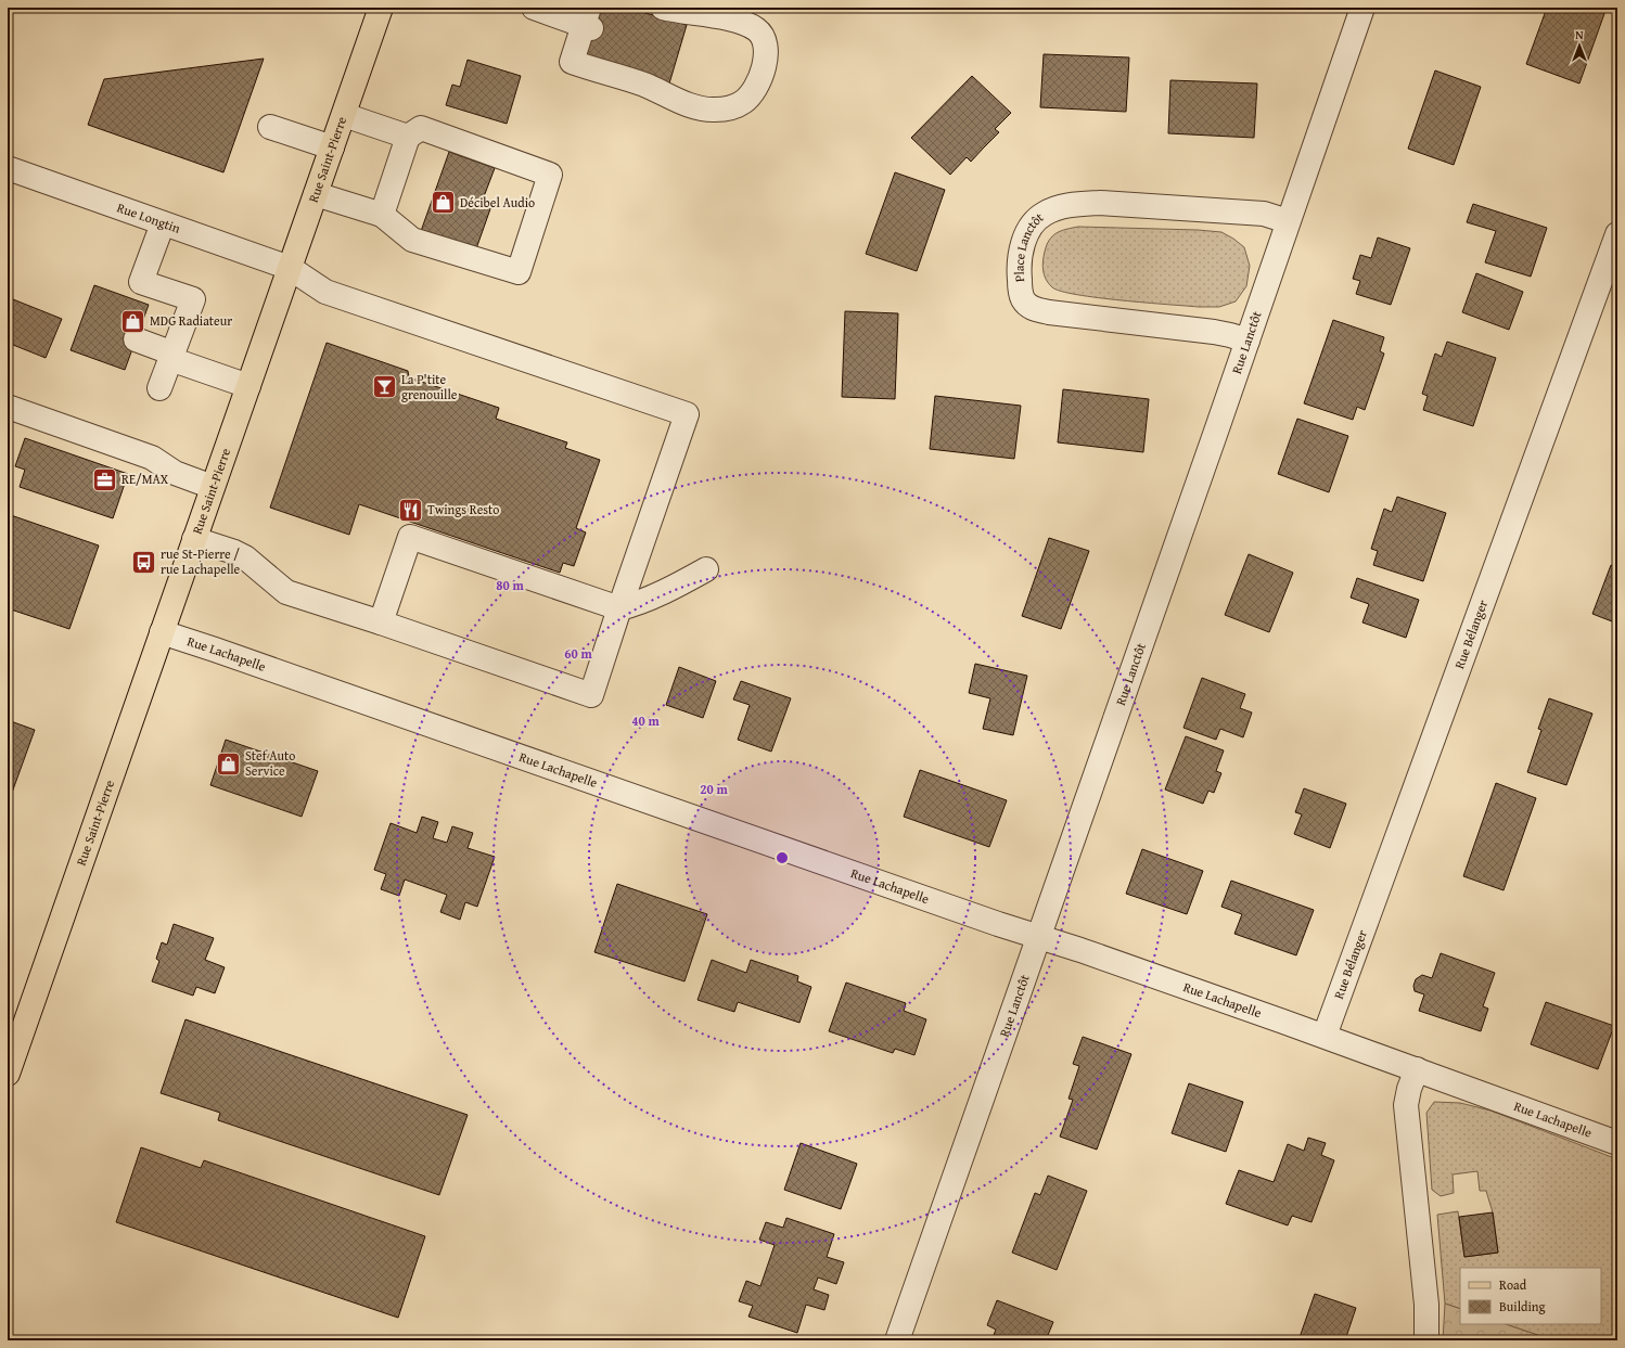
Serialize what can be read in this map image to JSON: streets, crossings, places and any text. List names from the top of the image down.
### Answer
{
  "streets": {
    "main road": ["Rue Saint-Pierre"],
    "street": [
      "Rue Longtin",
      "Place Lanctôt",
      "Rue Lanctôt",
      "Rue Bélanger",
      "Rue Lachapelle"
    ]
  },
  "crossings": [
    ["Rue Saint-Pierre", "Rue Longtin"],
    ["Rue Saint-Pierre", "Rue Lachapelle"],
    ["Place Lanctôt", "Rue Lanctôt"],
    ["Rue Lanctôt", "Rue Lachapelle"],
    ["Rue Bélanger", "Rue Lachapelle"]
  ],
  "places": {
    "shop": ["Décibel Audio", "MDG Radiateur", "Stef Auto Service"],
    "bar": ["La P'tite grenouille"],
    "office": ["RE/MAX"],
    "restaurant": ["Twings Resto"],
    "bus stop": ["rue St-Pierre / rue Lachapelle"]
  },
  "legend": ["Road", "Building"],
  "north": "top",
  "rings": [
    "80 m",
    "60 m",
    "40 m",
    "20 m"
  ]
}
